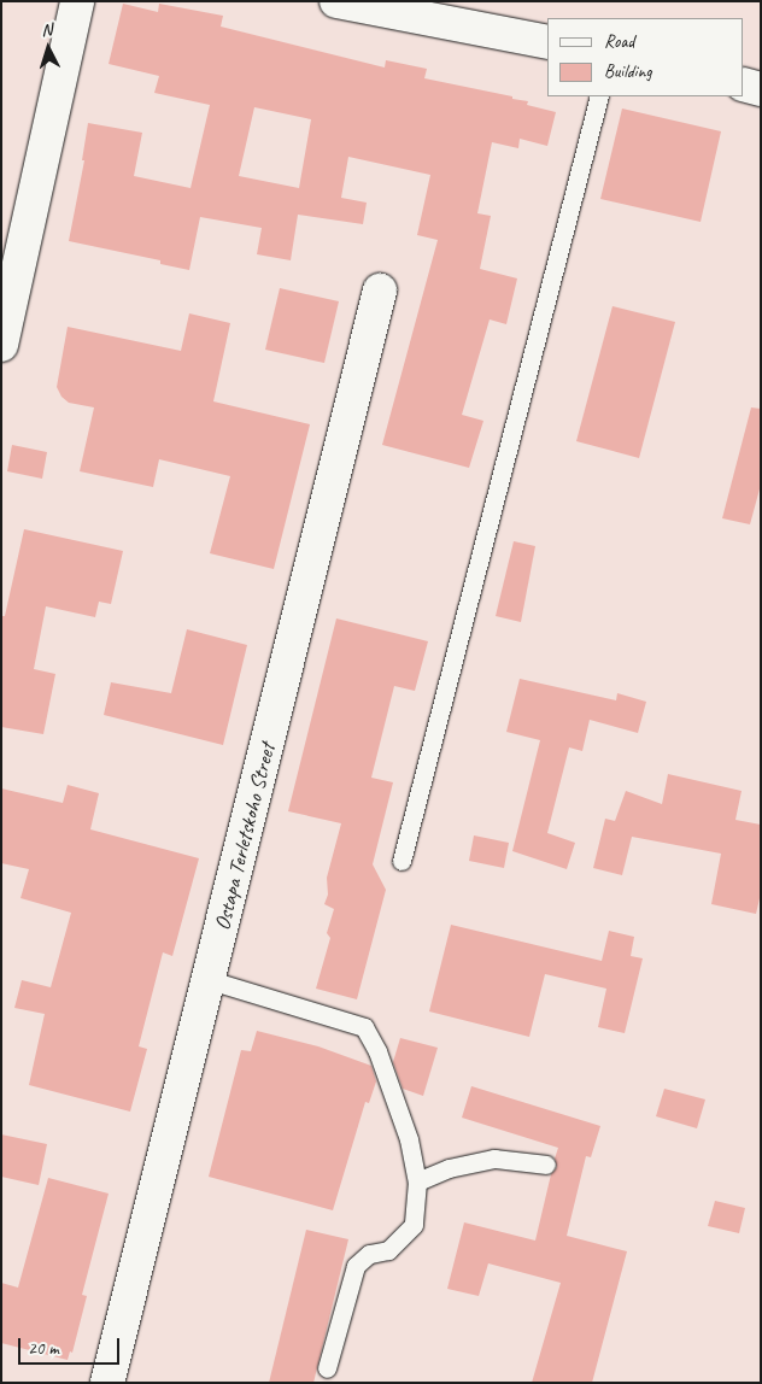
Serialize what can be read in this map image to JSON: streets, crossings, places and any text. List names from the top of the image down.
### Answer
{
  "streets": {
    "street": ["Ostapa Terletskoho Street"]
  },
  "legend": ["Road", "Building"],
  "scale_bar": "20 m",
  "north": "top"
}
